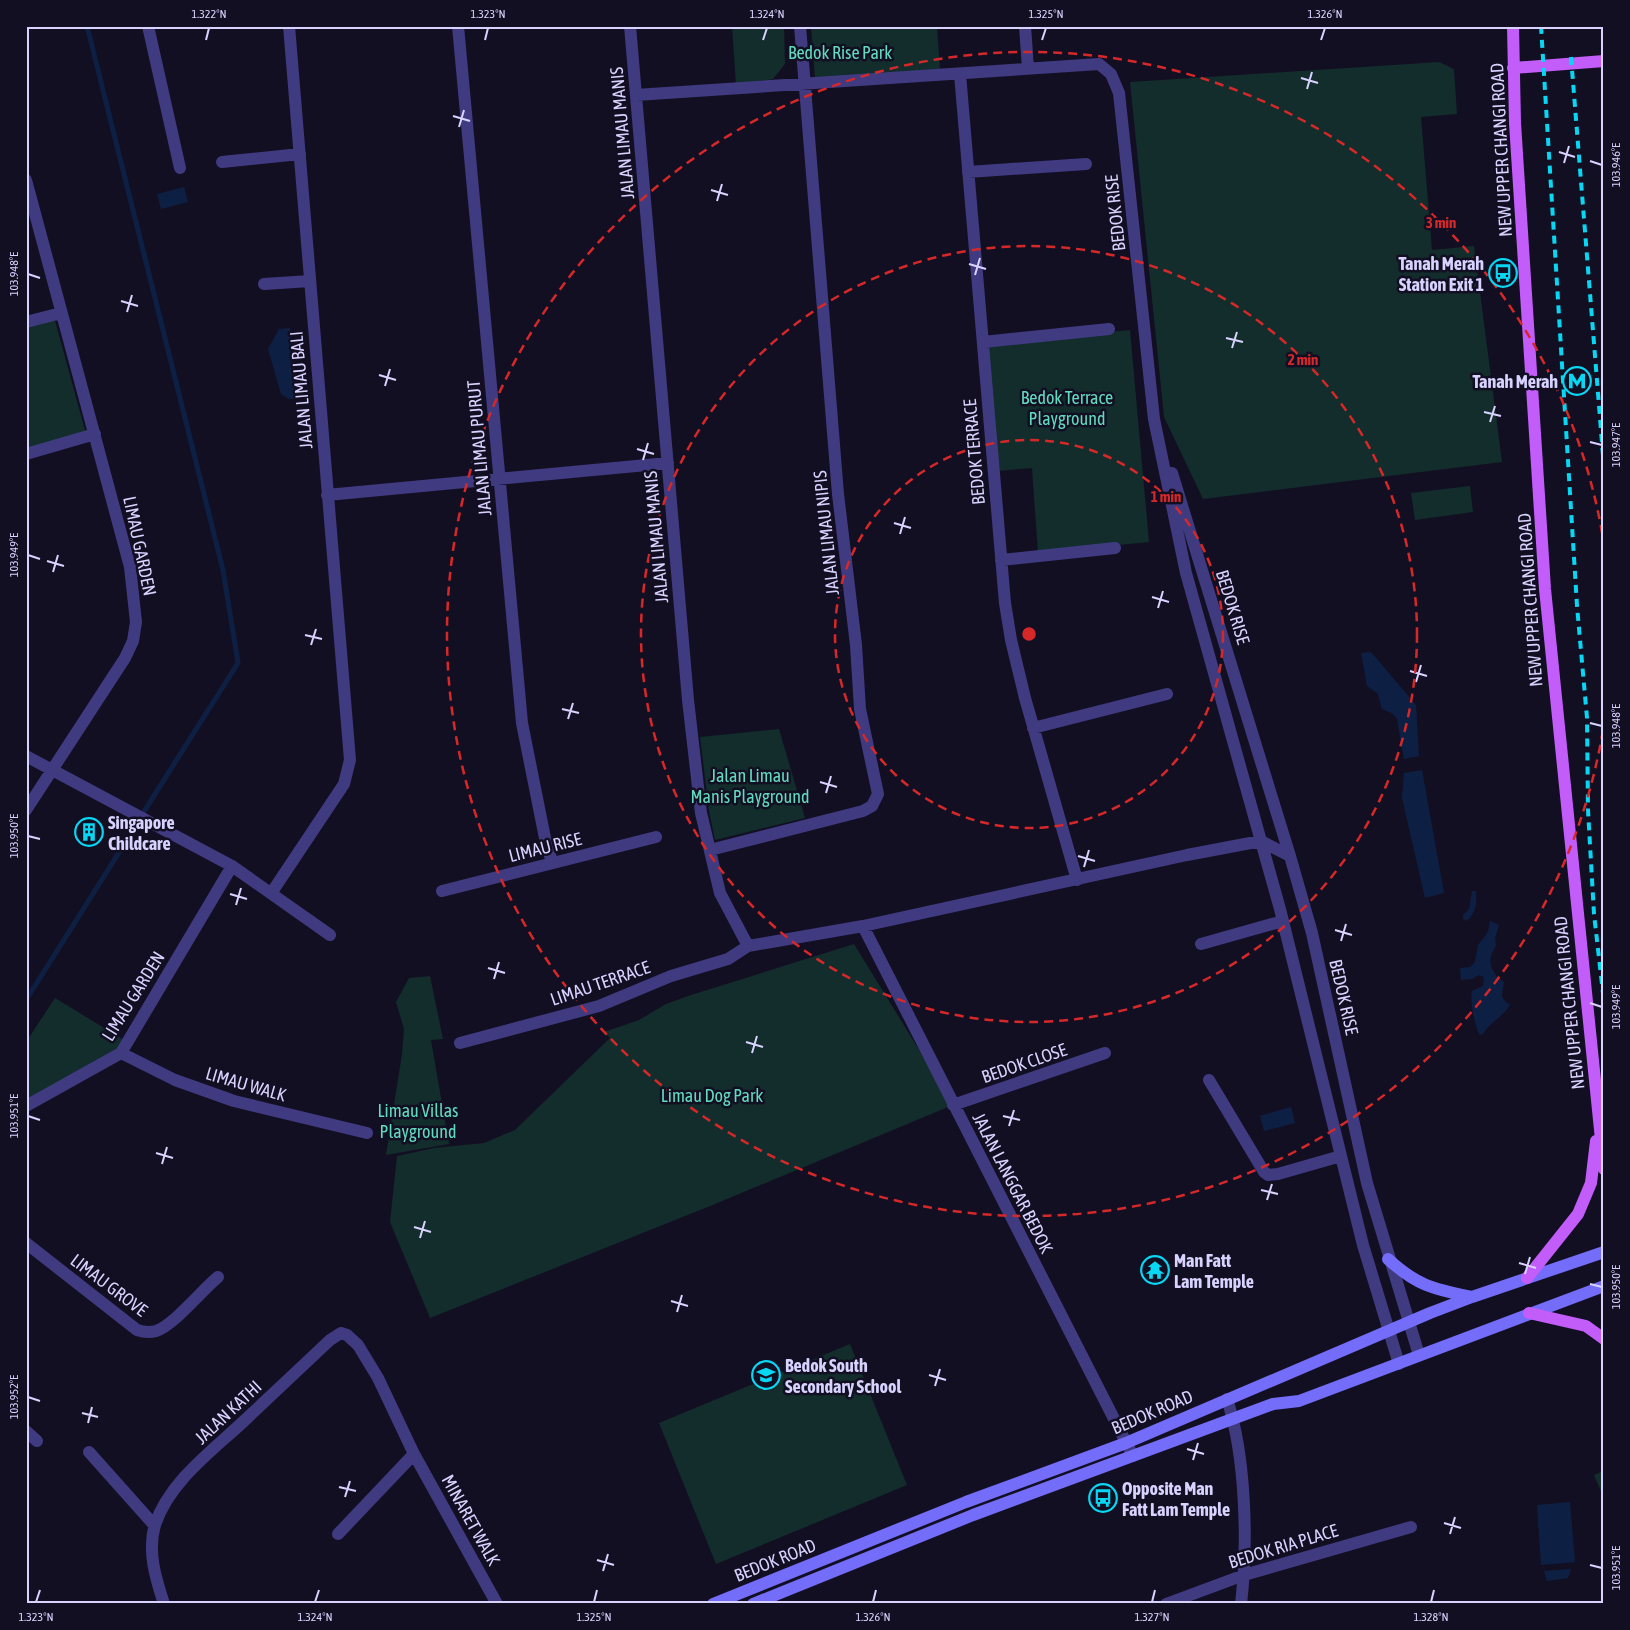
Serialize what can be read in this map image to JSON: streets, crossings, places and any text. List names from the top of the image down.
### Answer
{
  "streets": {
    "main road": ["NEW UPPER CHANGI ROAD", "BEDOK ROAD"],
    "street": [
      "JALAN LIMAU MANIS",
      "BEDOK RISE",
      "JALAN LIMAU BALI",
      "JALAN LIMAU PURUT",
      "BEDOK TERRACE",
      "JALAN LIMAU NIPIS",
      "LIMAU GARDEN",
      "LIMAU RISE",
      "LIMAU TERRACE",
      "BEDOK CLOSE",
      "LIMAU WALK",
      "JALAN LANGGAR BEDOK",
      "LIMAU GROVE",
      "JALAN KATHI",
      "MINARET WALK",
      "BEDOK RIA PLACE"
    ]
  },
  "crossings": [
    ["JALAN LIMAU MANIS", "JALAN LIMAU NIPIS"],
    ["JALAN LIMAU MANIS", "LIMAU TERRACE"],
    ["BEDOK RISE", "BEDOK ROAD"],
    ["JALAN LIMAU PURUT", "LIMAU RISE"],
    ["LIMAU GARDEN", "LIMAU WALK"],
    ["BEDOK CLOSE", "JALAN LANGGAR BEDOK"],
    ["JALAN LANGGAR BEDOK", "BEDOK ROAD"],
    ["JALAN KATHI", "MINARET WALK"]
  ],
  "parks": [
    "Bedok Rise Park",
    "Bedok Terrace Playground",
    "Jalan Limau Manis Playground",
    "Limau Dog Park",
    "Limau Villas Playground"
  ],
  "places": {
    "bus stop": ["Tanah Merah Station Exit 1", "Opposite Man Fatt Lam Temple"],
    "metro station": ["Tanah Merah"],
    "building": ["Singapore Childcare"],
    "temple": ["Man Fatt Lam Temple"],
    "school or university": ["Bedok South Secondary School"]
  },
  "coordinates": [
    "1.322°N",
    "1.323°N",
    "1.324°N",
    "1.325°N",
    "1.326°N",
    "103.946°E",
    "103.948°E",
    "103.947°E",
    "103.949°E",
    "103.950°E",
    "103.951°E",
    "103.952°E",
    "1.327°N",
    "1.328°N"
  ],
  "rings": ["3 min", "2 min", "1 min"]
}
